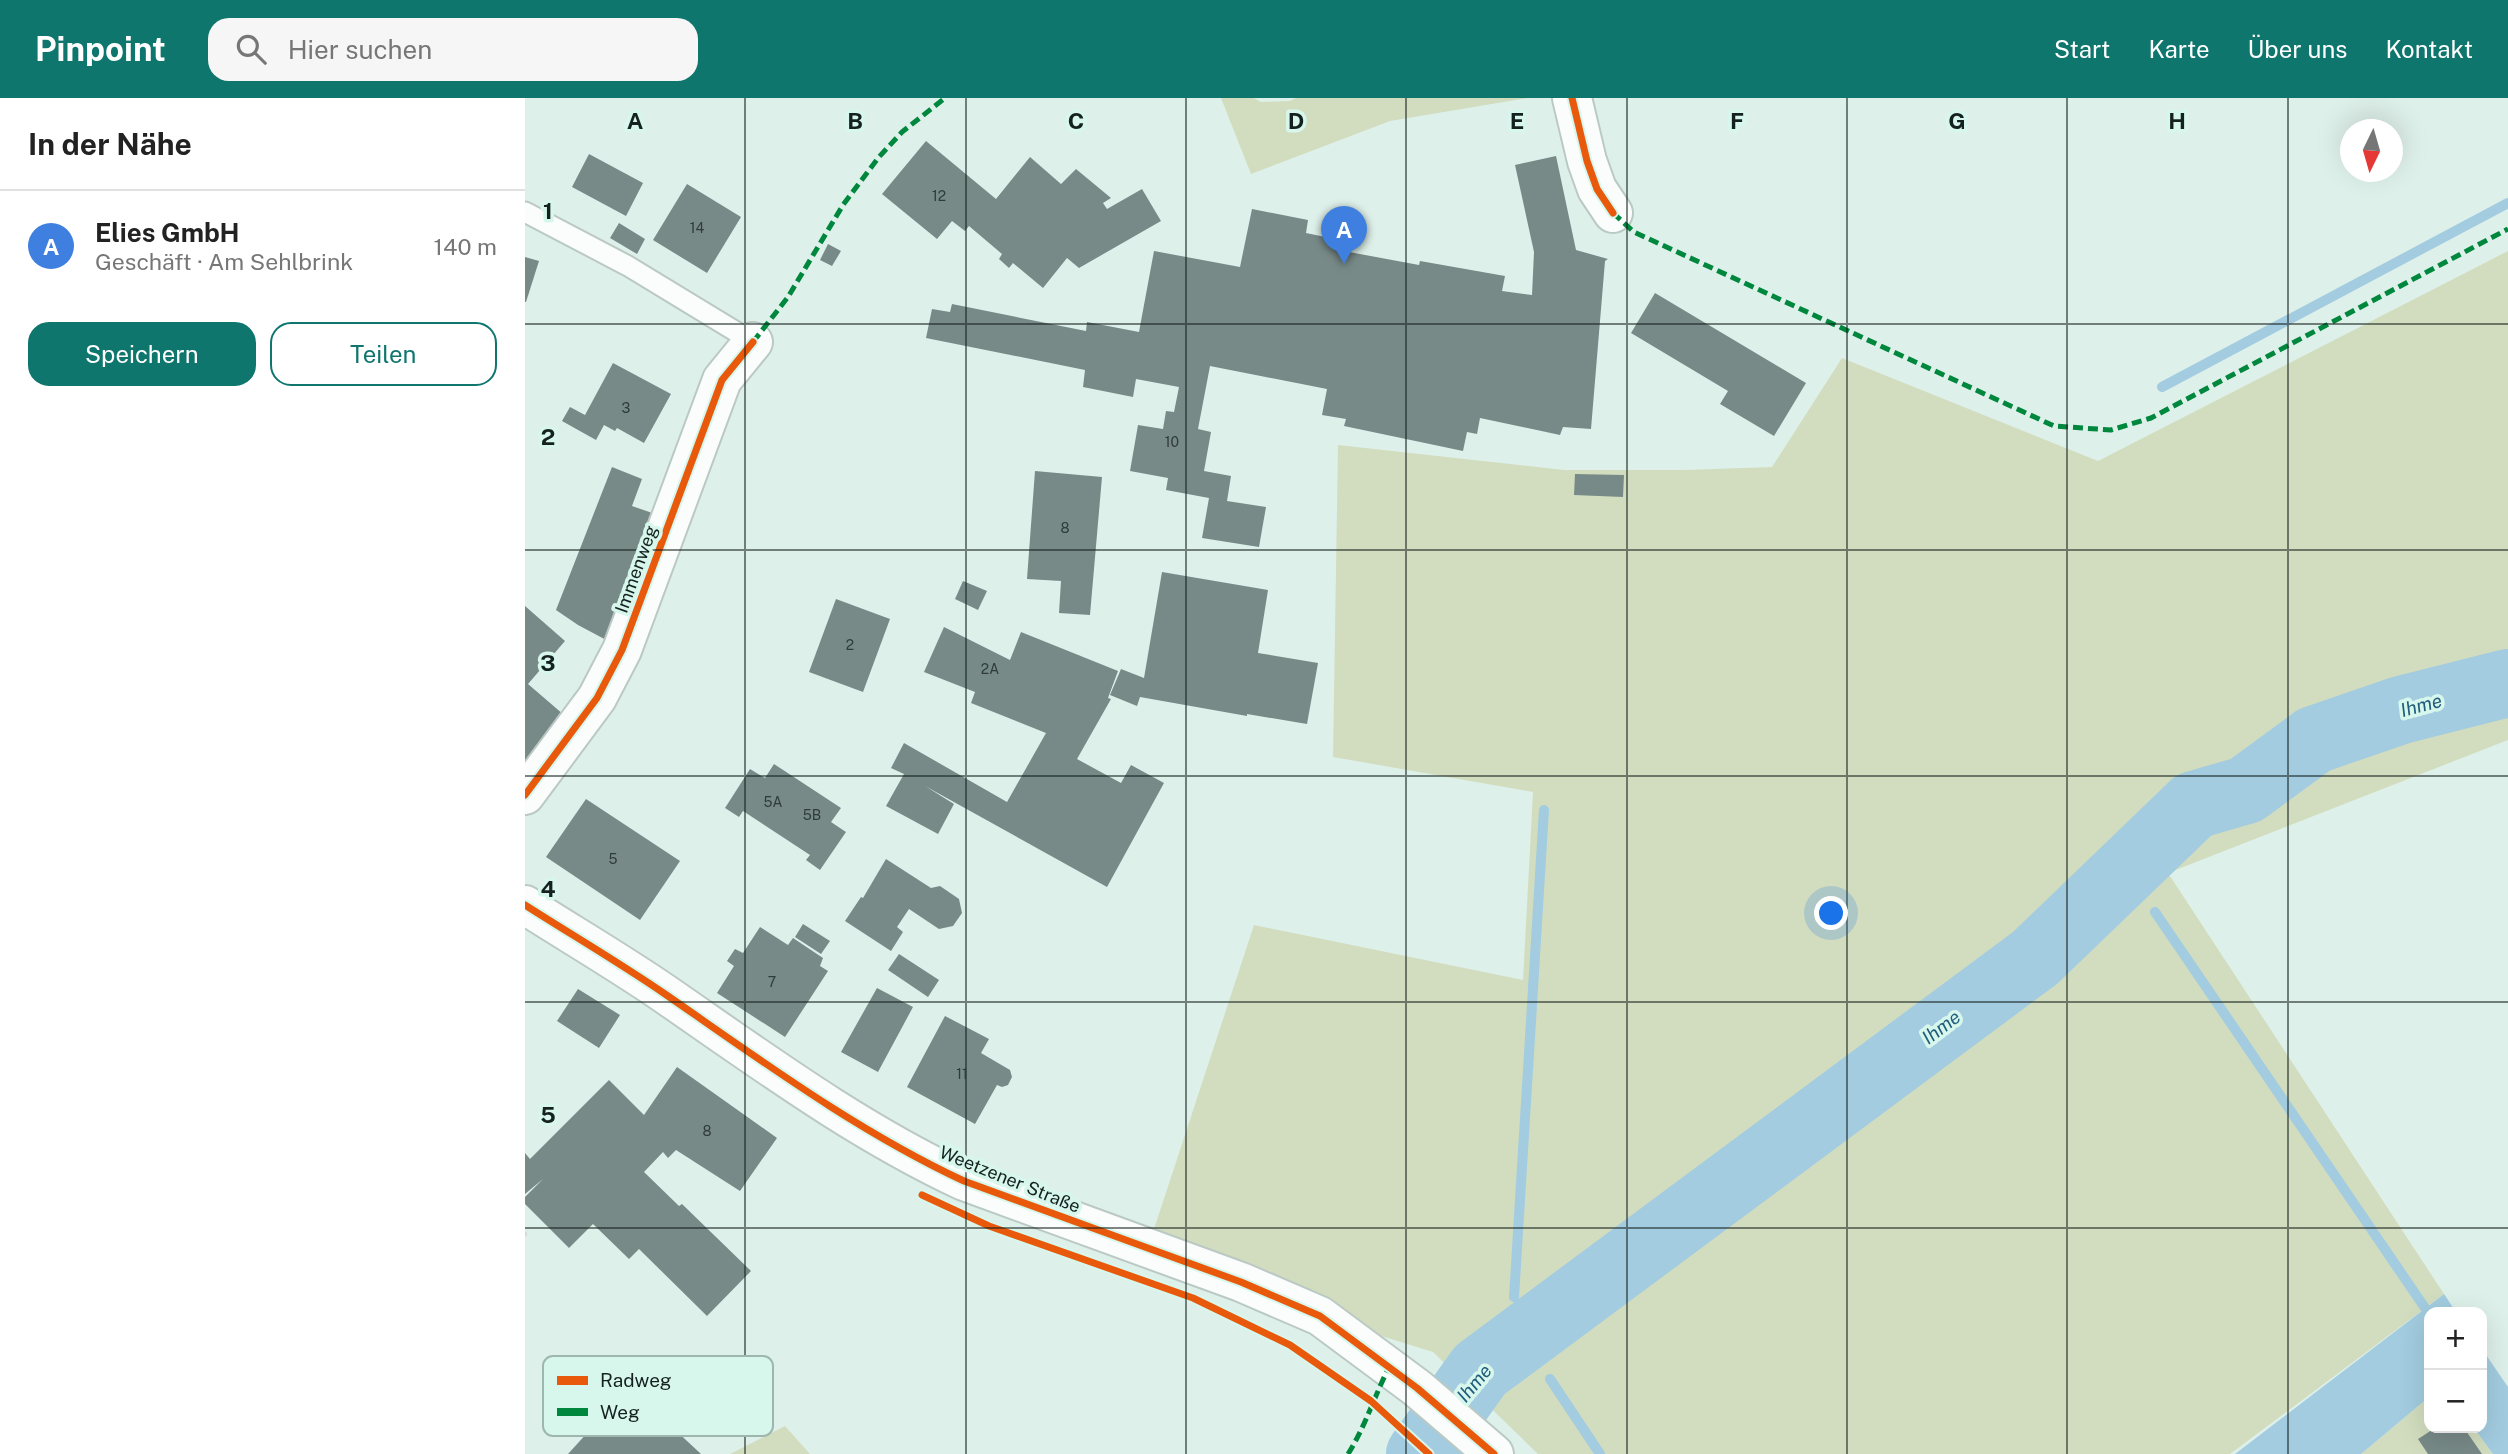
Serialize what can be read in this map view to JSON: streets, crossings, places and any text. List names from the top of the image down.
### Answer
{
  "streets": {
    "street": ["Immenweg", "Weetzener Straße"]
  },
  "water": ["Ihme"],
  "house_numbers": [
    "12",
    "14",
    "3",
    "10",
    "8",
    "2",
    "2A",
    "5A",
    "5B",
    "5",
    "7",
    "11",
    "8"
  ],
  "legend": ["Radweg", "Weg"],
  "north": "bottom",
  "page": {
    "header": "Pinpoint",
    "search": "Hier suchen",
    "nav": [
      "Start",
      "Karte",
      "Über uns",
      "Kontakt"
    ],
    "heading": "In der Nähe",
    "list": [
      {
        "mark": "A",
        "name": "Elies GmbH",
        "note": "Geschäft · Am Sehlbrink",
        "value": "140 m"
      }
    ],
    "pins": "A",
    "buttons": ["Speichern", "Teilen"],
    "map_buttons": ["+", "−"]
  },
  "grid": {
    "columns": [
      "A",
      "B",
      "C",
      "D",
      "E",
      "F",
      "G",
      "H"
    ],
    "rows": [
      "1",
      "2",
      "3",
      "4",
      "5"
    ]
  }
}
